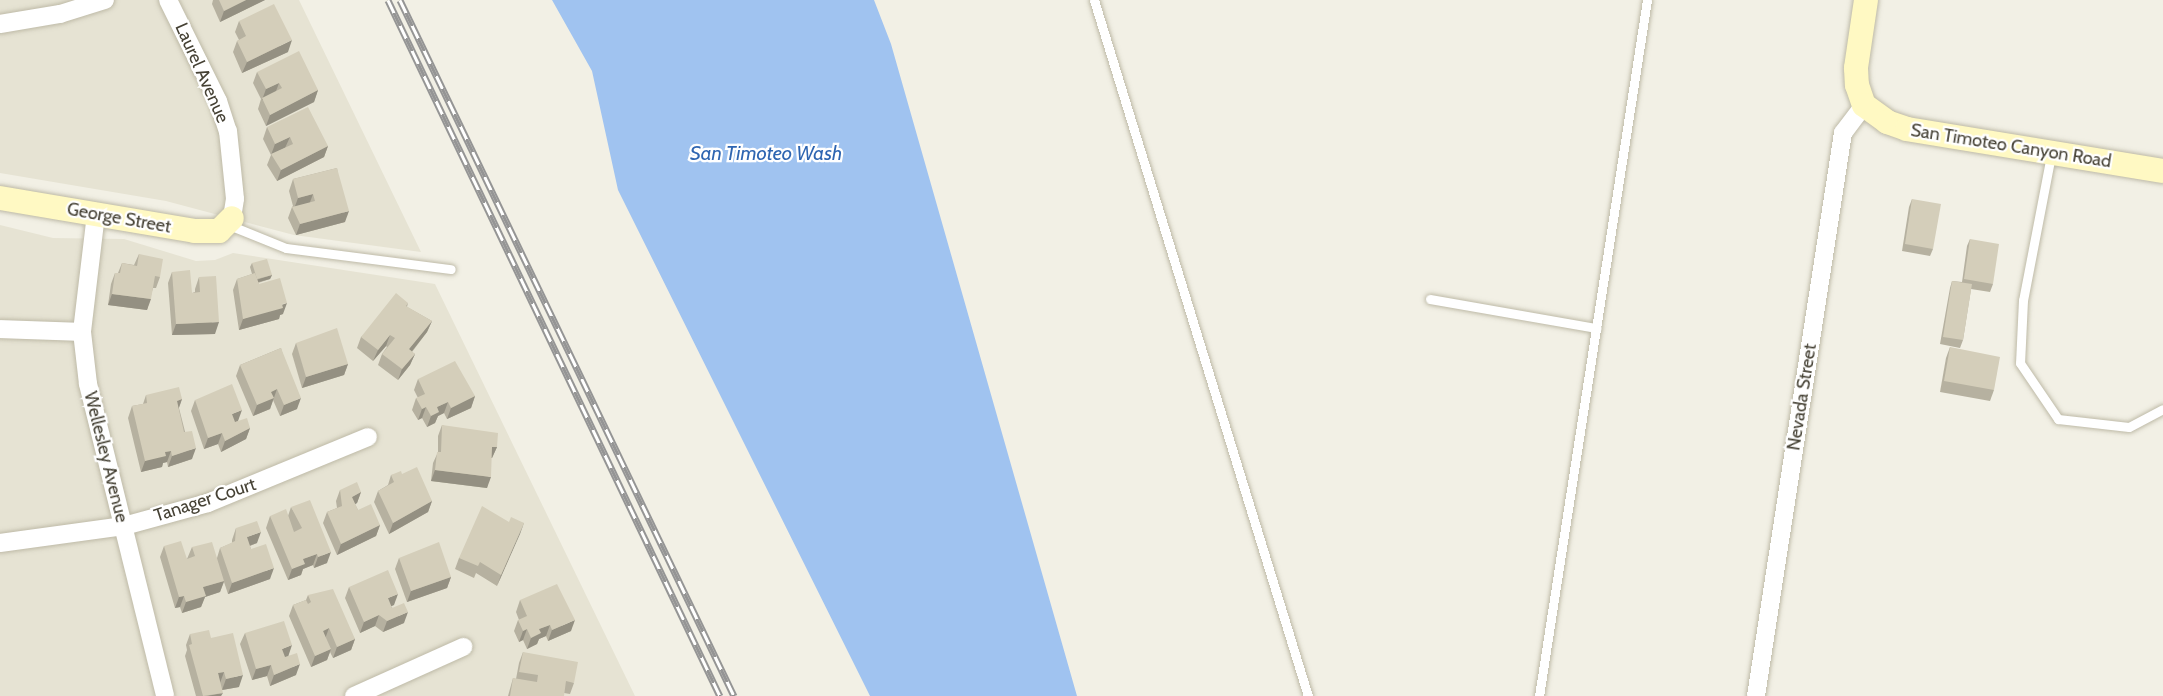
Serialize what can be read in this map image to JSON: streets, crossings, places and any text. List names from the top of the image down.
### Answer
{
  "streets": {
    "main road": ["San Timoteo Canyon Road", "George Street"],
    "street": [
      "Laurel Avenue",
      "Nevada Street",
      "Wellesley Avenue",
      "Tanager Court"
    ]
  },
  "crossings": [
    ["Laurel Avenue", "George Street"],
    ["San Timoteo Canyon Road", "Nevada Street"],
    ["George Street", "Wellesley Avenue"],
    ["Wellesley Avenue", "Tanager Court"]
  ],
  "water": ["San Timoteo Wash"]
}
